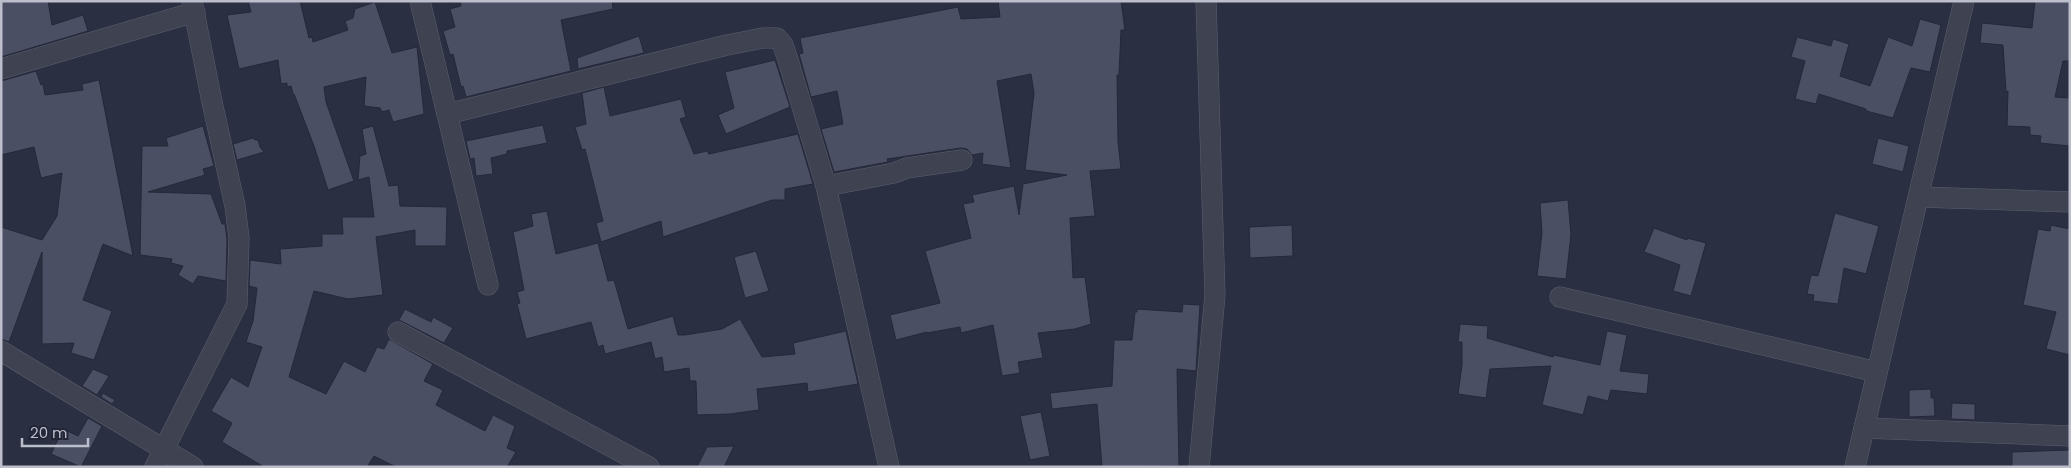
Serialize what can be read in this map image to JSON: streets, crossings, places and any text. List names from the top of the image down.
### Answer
{
  "scale_bar": "20 m"
}
